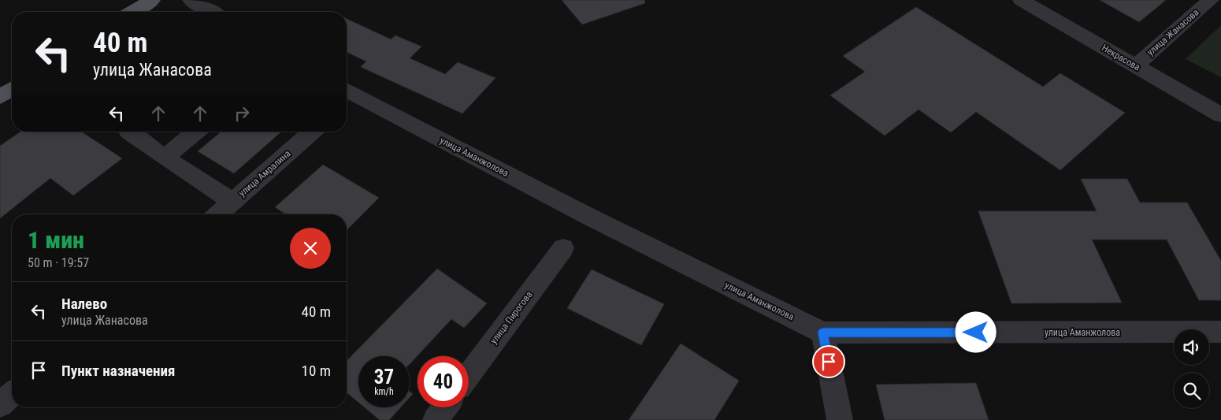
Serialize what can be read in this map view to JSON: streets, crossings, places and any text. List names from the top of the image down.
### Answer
{
  "streets": {
    "street": [
      "улица Жанасова",
      "Некрасова",
      "улица Аманжолова",
      "улица Амралина",
      "улица Пирогова"
    ]
  },
  "crossings": [
    ["улица Жанасова", "Некрасова"]
  ],
  "page": {
    "turn": ["40 m", "улица Жанасова"],
    "heading": ["1 мин", "50 m · 19:57"],
    "list": [
      {
        "name": "Налево",
        "note": "улица Жанасова",
        "value": "40 m"
      },
      {
        "name": "Пункт назначения",
        "value": "10 m"
      }
    ],
    "speed": "37 km/h",
    "limit": "40"
  }
}
